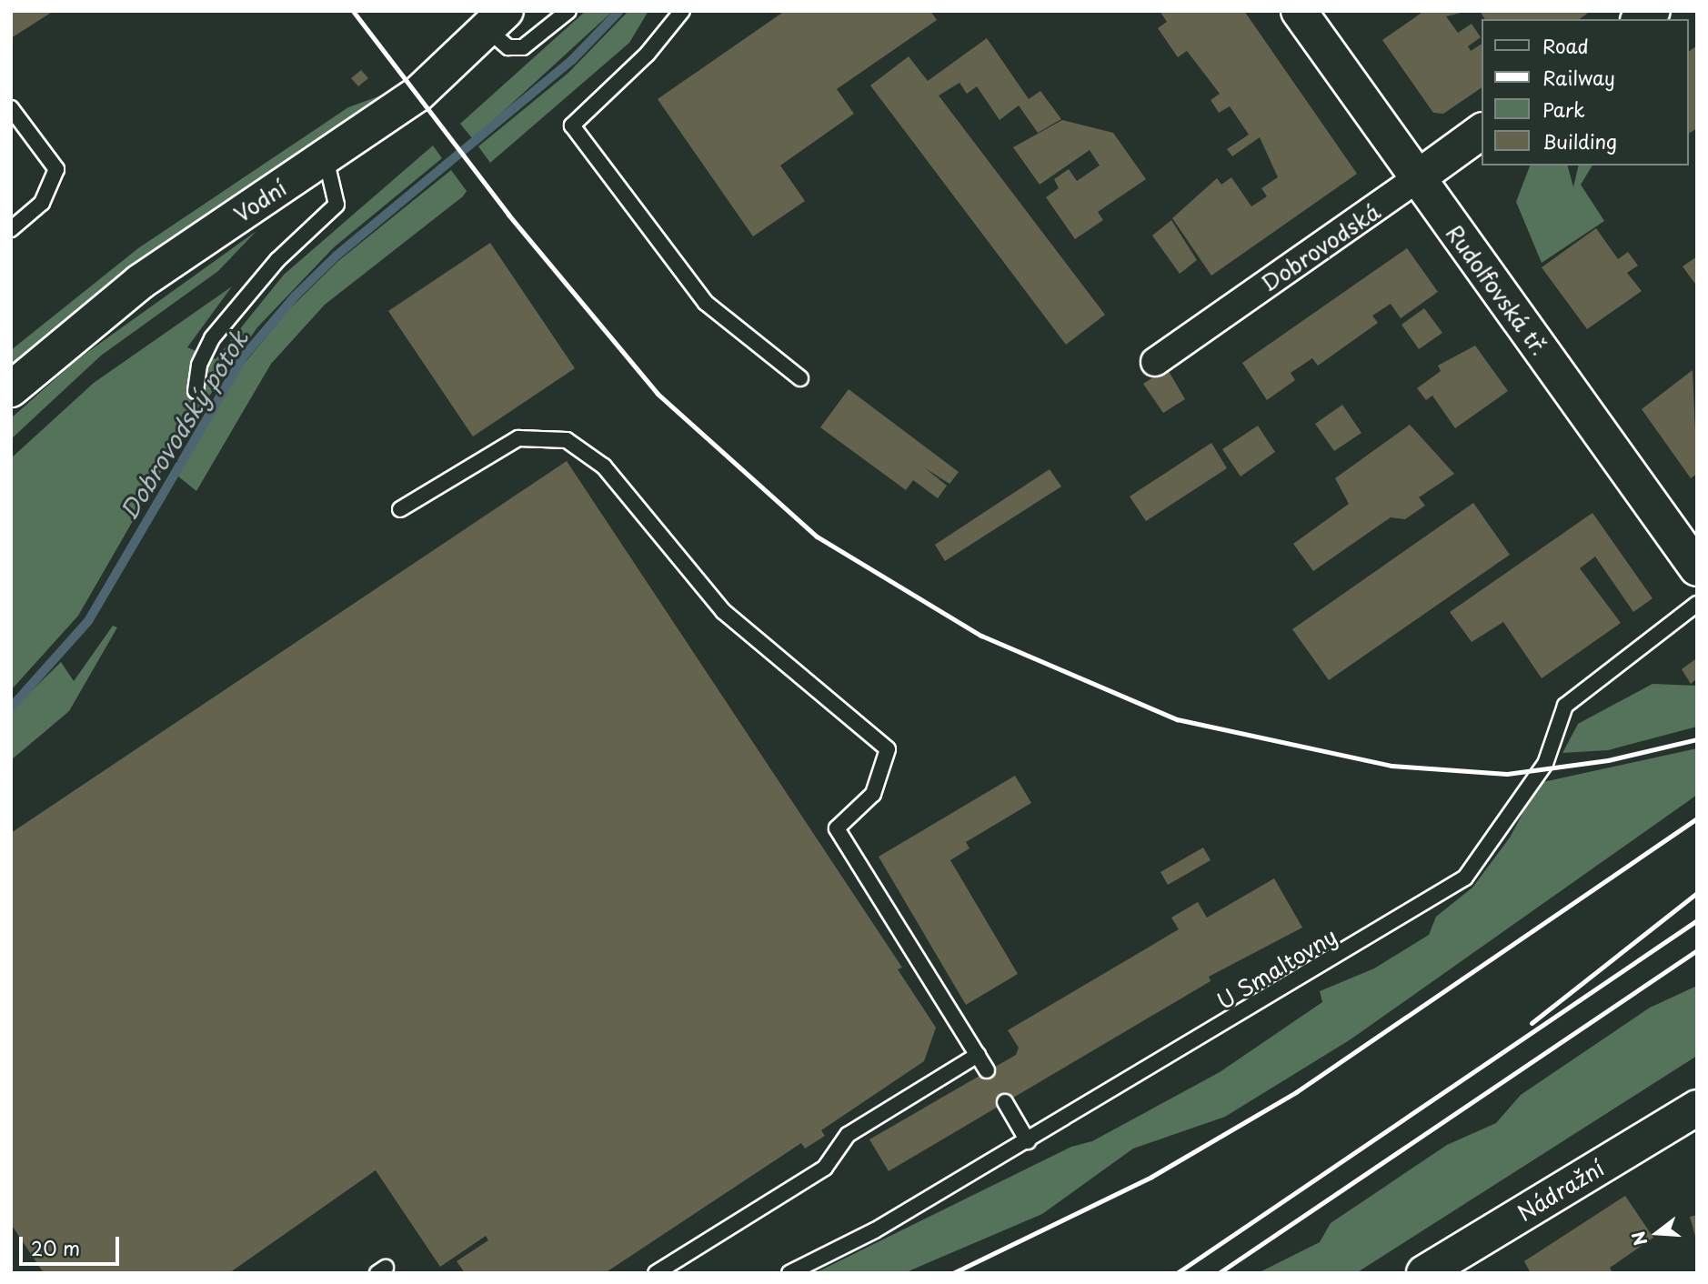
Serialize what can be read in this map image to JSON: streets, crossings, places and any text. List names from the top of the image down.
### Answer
{
  "streets": {
    "main road": [
      "Vodní",
      "Dobrovodská",
      "Rudolfovská tř.",
      "Nádražní"
    ],
    "lane": ["U Smaltovny"]
  },
  "crossings": [
    ["Dobrovodská", "Rudolfovská tř."]
  ],
  "water": ["Dobrovodský potok"],
  "legend": [
    "Road",
    "Railway",
    "Park",
    "Building"
  ],
  "scale_bar": "20 m",
  "north": "left"
}
